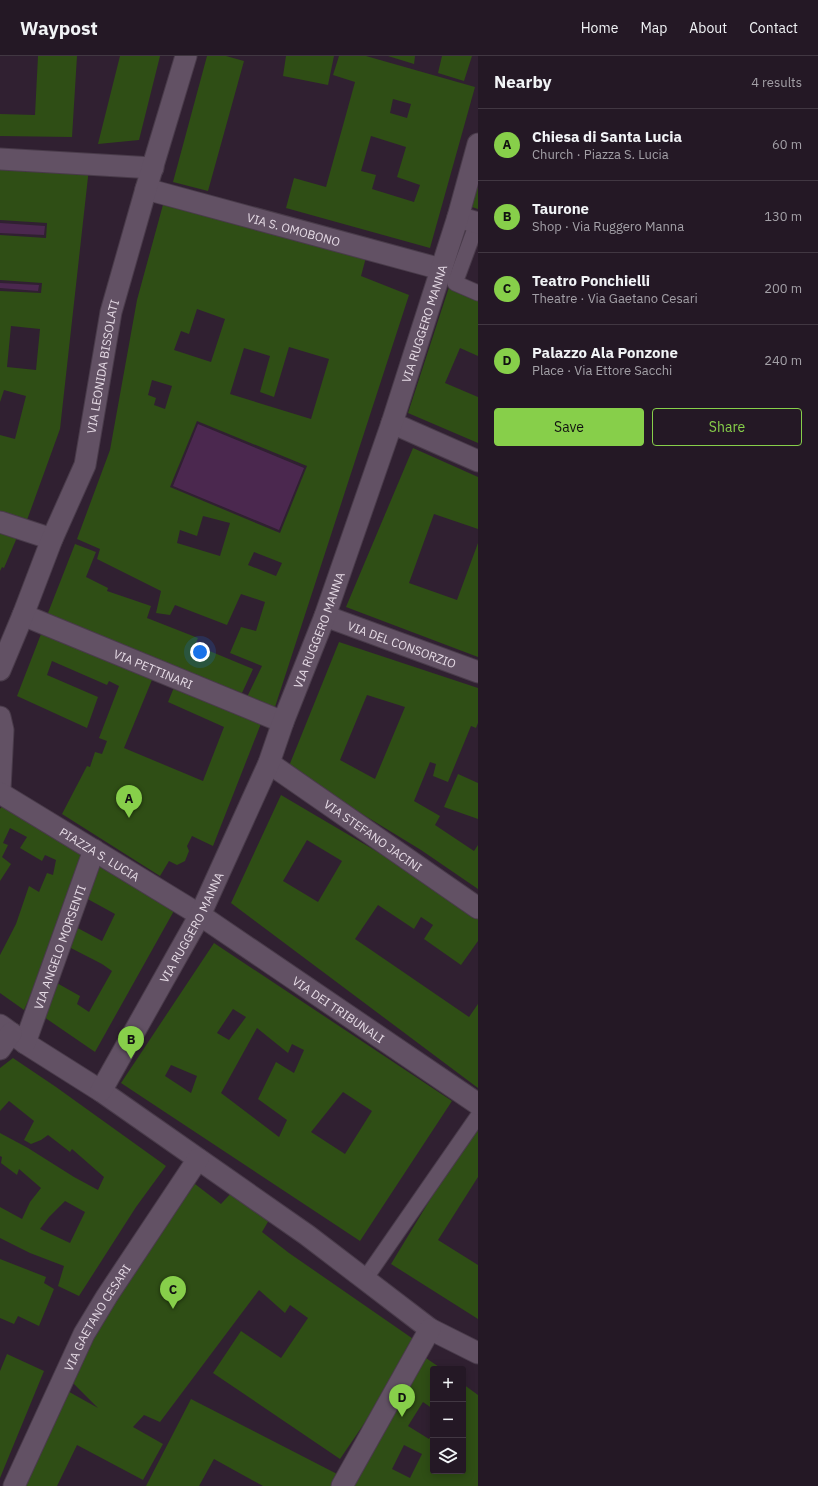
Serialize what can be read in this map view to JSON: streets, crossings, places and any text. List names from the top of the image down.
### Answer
{
  "streets": {
    "street": [
      "VIA S. OMOBONO",
      "VIA RUGGERO MANNA",
      "VIA LEONIDA BISSOLATI",
      "VIA DEL CONSORZIO",
      "VIA PETTINARI",
      "VIA STEFANO JACINI",
      "PIAZZA S. LUCIA",
      "VIA ANGELO MORSENTI",
      "VIA DEI TRIBUNALI",
      "VIA GAETANO CESARI"
    ]
  },
  "crossings": [
    ["VIA S. OMOBONO", "VIA RUGGERO MANNA"],
    ["VIA S. OMOBONO", "VIA LEONIDA BISSOLATI"],
    ["VIA RUGGERO MANNA", "VIA DEL CONSORZIO"],
    ["VIA RUGGERO MANNA", "VIA PETTINARI"],
    ["VIA RUGGERO MANNA", "VIA STEFANO JACINI"],
    ["VIA RUGGERO MANNA", "PIAZZA S. LUCIA"],
    ["VIA RUGGERO MANNA", "VIA DEI TRIBUNALI"],
    ["VIA LEONIDA BISSOLATI", "VIA PETTINARI"],
    ["PIAZZA S. LUCIA", "VIA ANGELO MORSENTI"],
    ["PIAZZA S. LUCIA", "VIA DEI TRIBUNALI"]
  ],
  "page": {
    "header": "Waypost",
    "nav": [
      "Home",
      "Map",
      "About",
      "Contact"
    ],
    "heading": ["Nearby", "4 results"],
    "list": [
      {
        "mark": "A",
        "name": "Chiesa di Santa Lucia",
        "note": "Church · Piazza S. Lucia",
        "value": "60 m"
      },
      {
        "mark": "B",
        "name": "Taurone",
        "note": "Shop · Via Ruggero Manna",
        "value": "130 m"
      },
      {
        "mark": "C",
        "name": "Teatro Ponchielli",
        "note": "Theatre · Via Gaetano Cesari",
        "value": "200 m"
      },
      {
        "mark": "D",
        "name": "Palazzo Ala Ponzone",
        "note": "Place · Via Ettore Sacchi",
        "value": "240 m"
      }
    ],
    "buttons": ["Save", "Share"],
    "pins": [
      "A",
      "B",
      "C",
      "D"
    ],
    "map_buttons": ["+", "−"]
  }
}
